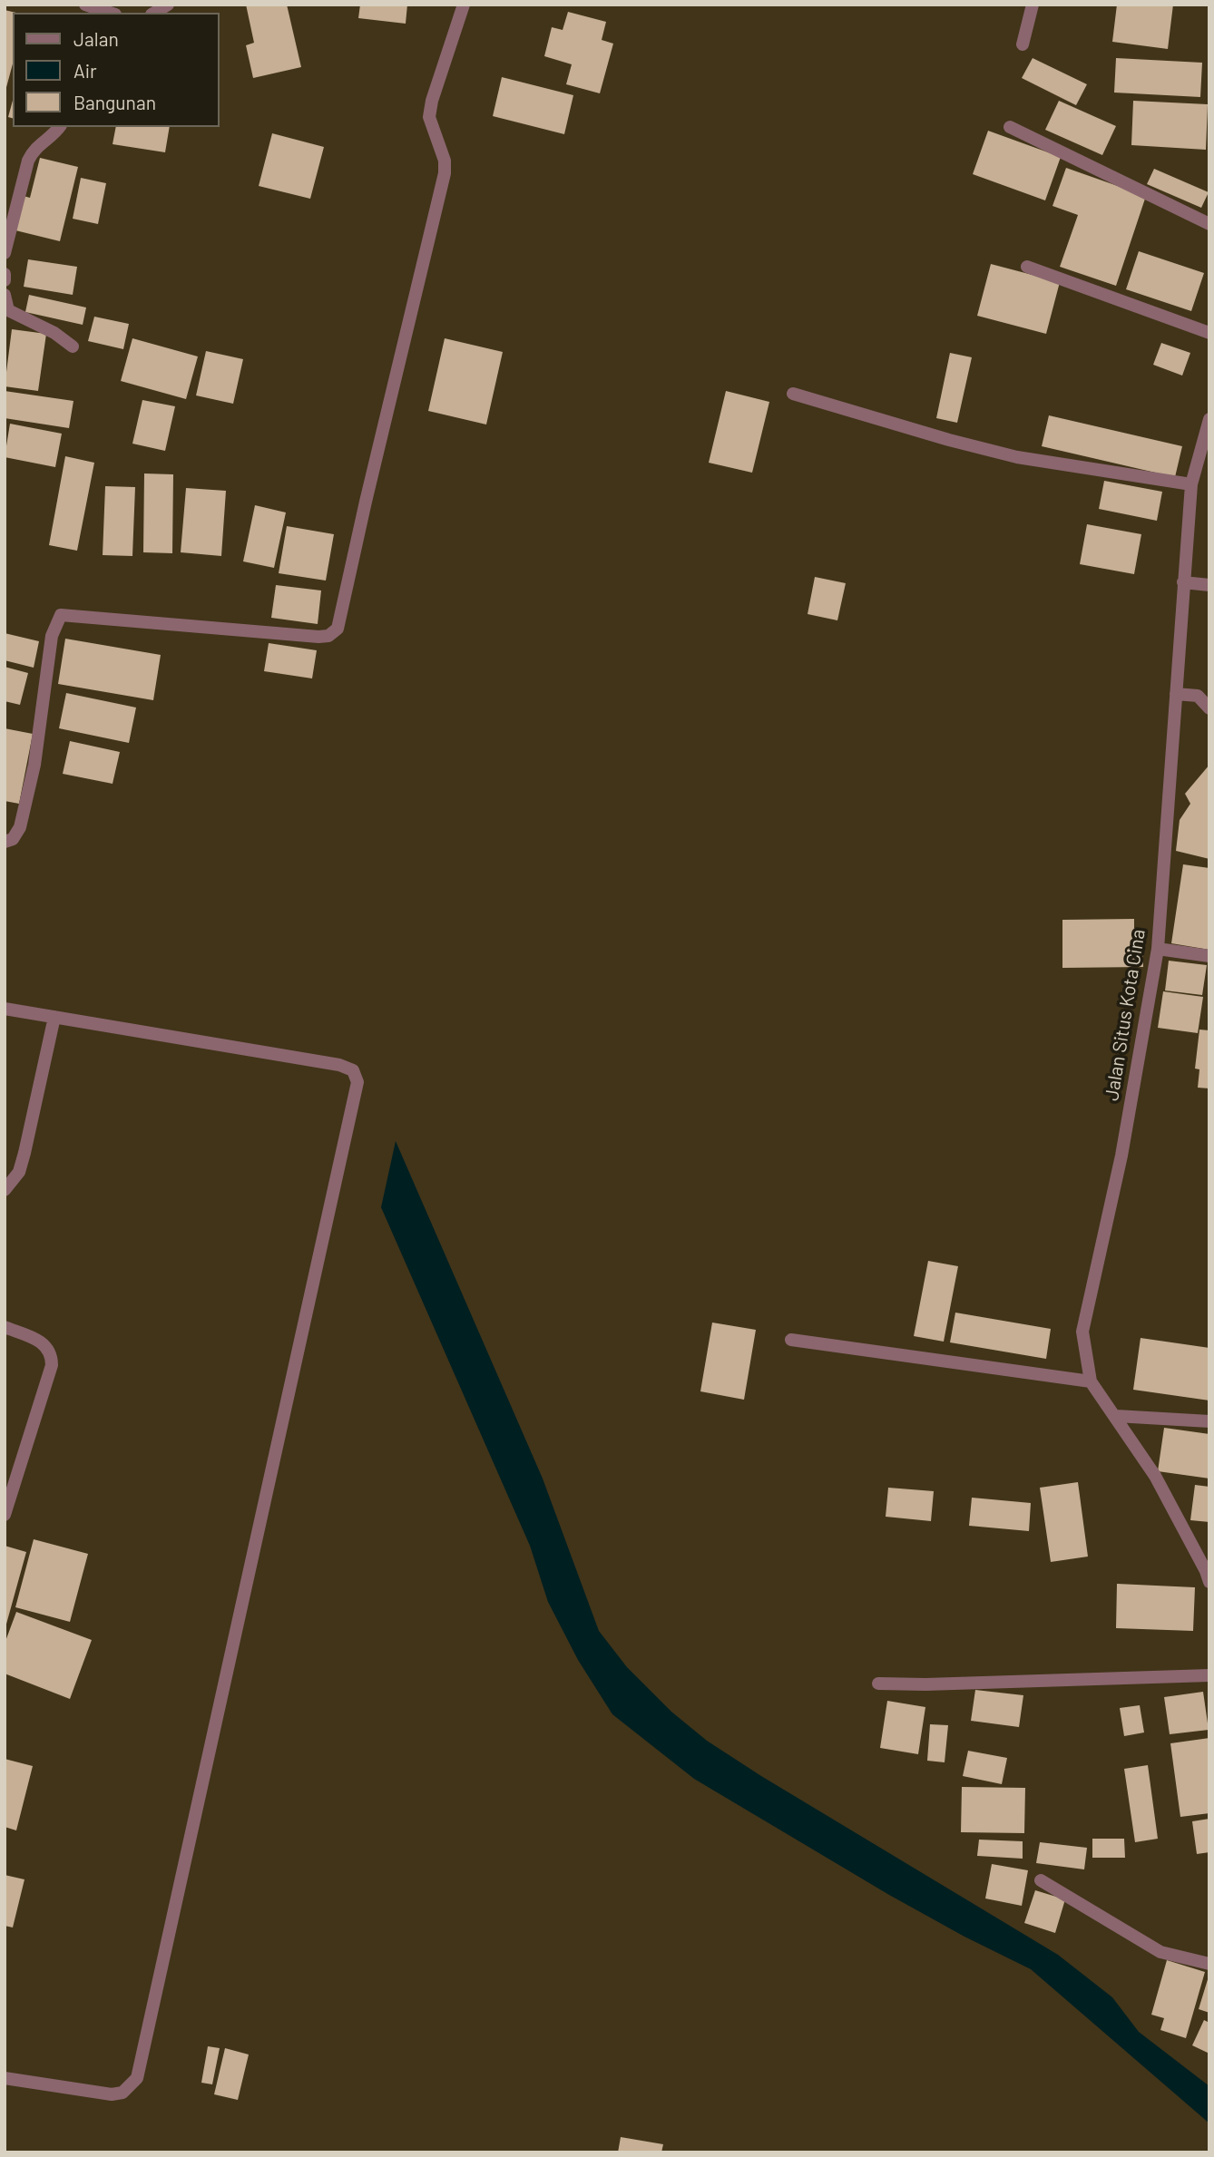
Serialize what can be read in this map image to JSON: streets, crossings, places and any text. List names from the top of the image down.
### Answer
{
  "streets": {
    "street": ["Jalan Situs Kota Cina"]
  },
  "legend": ["Jalan", "Air", "Bangunan"]
}
